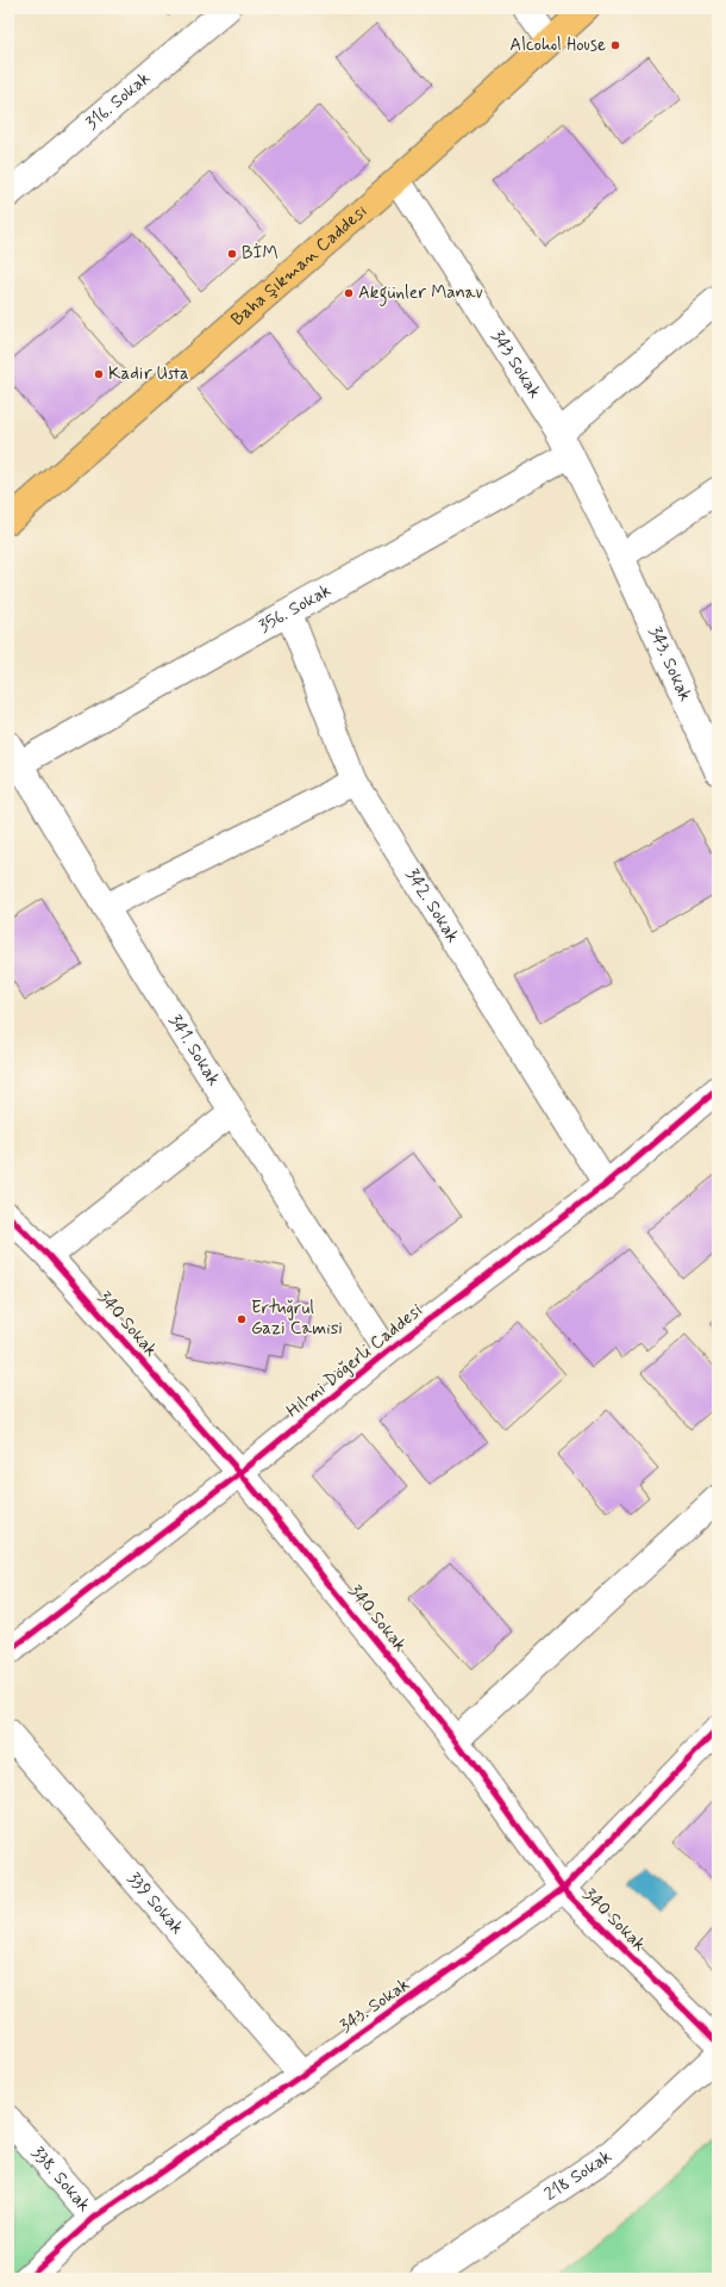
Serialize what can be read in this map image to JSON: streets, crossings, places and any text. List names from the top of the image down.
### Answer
{
  "streets": {
    "main road": ["Baha Şıkman Caddesi"],
    "street": [
      "316. Sokak",
      "343 Sokak",
      "356. Sokak",
      "343. Sokak",
      "342. Sokak",
      "341. Sokak",
      "340 Sokak",
      "Hilmi Döğerli Caddesi",
      "339 Sokak",
      "218 Sokak",
      "338. Sokak"
    ]
  },
  "crossings": [
    ["Baha Şıkman Caddesi", "343 Sokak"],
    ["343 Sokak", "356. Sokak"],
    ["343 Sokak", "343. Sokak"],
    ["356. Sokak", "342. Sokak"],
    ["356. Sokak", "341. Sokak"],
    ["343. Sokak", "340 Sokak"],
    ["343. Sokak", "339 Sokak"],
    ["343. Sokak", "338. Sokak"],
    ["342. Sokak", "Hilmi Döğerli Caddesi"],
    ["341. Sokak", "Hilmi Döğerli Caddesi"],
    ["340 Sokak", "Hilmi Döğerli Caddesi"]
  ],
  "places": [
    "Alcohol House",
    "BİM",
    "Akgünler Manav",
    "Kadir Usta",
    "Ertuğrul Gazi Camisi"
  ]
}
